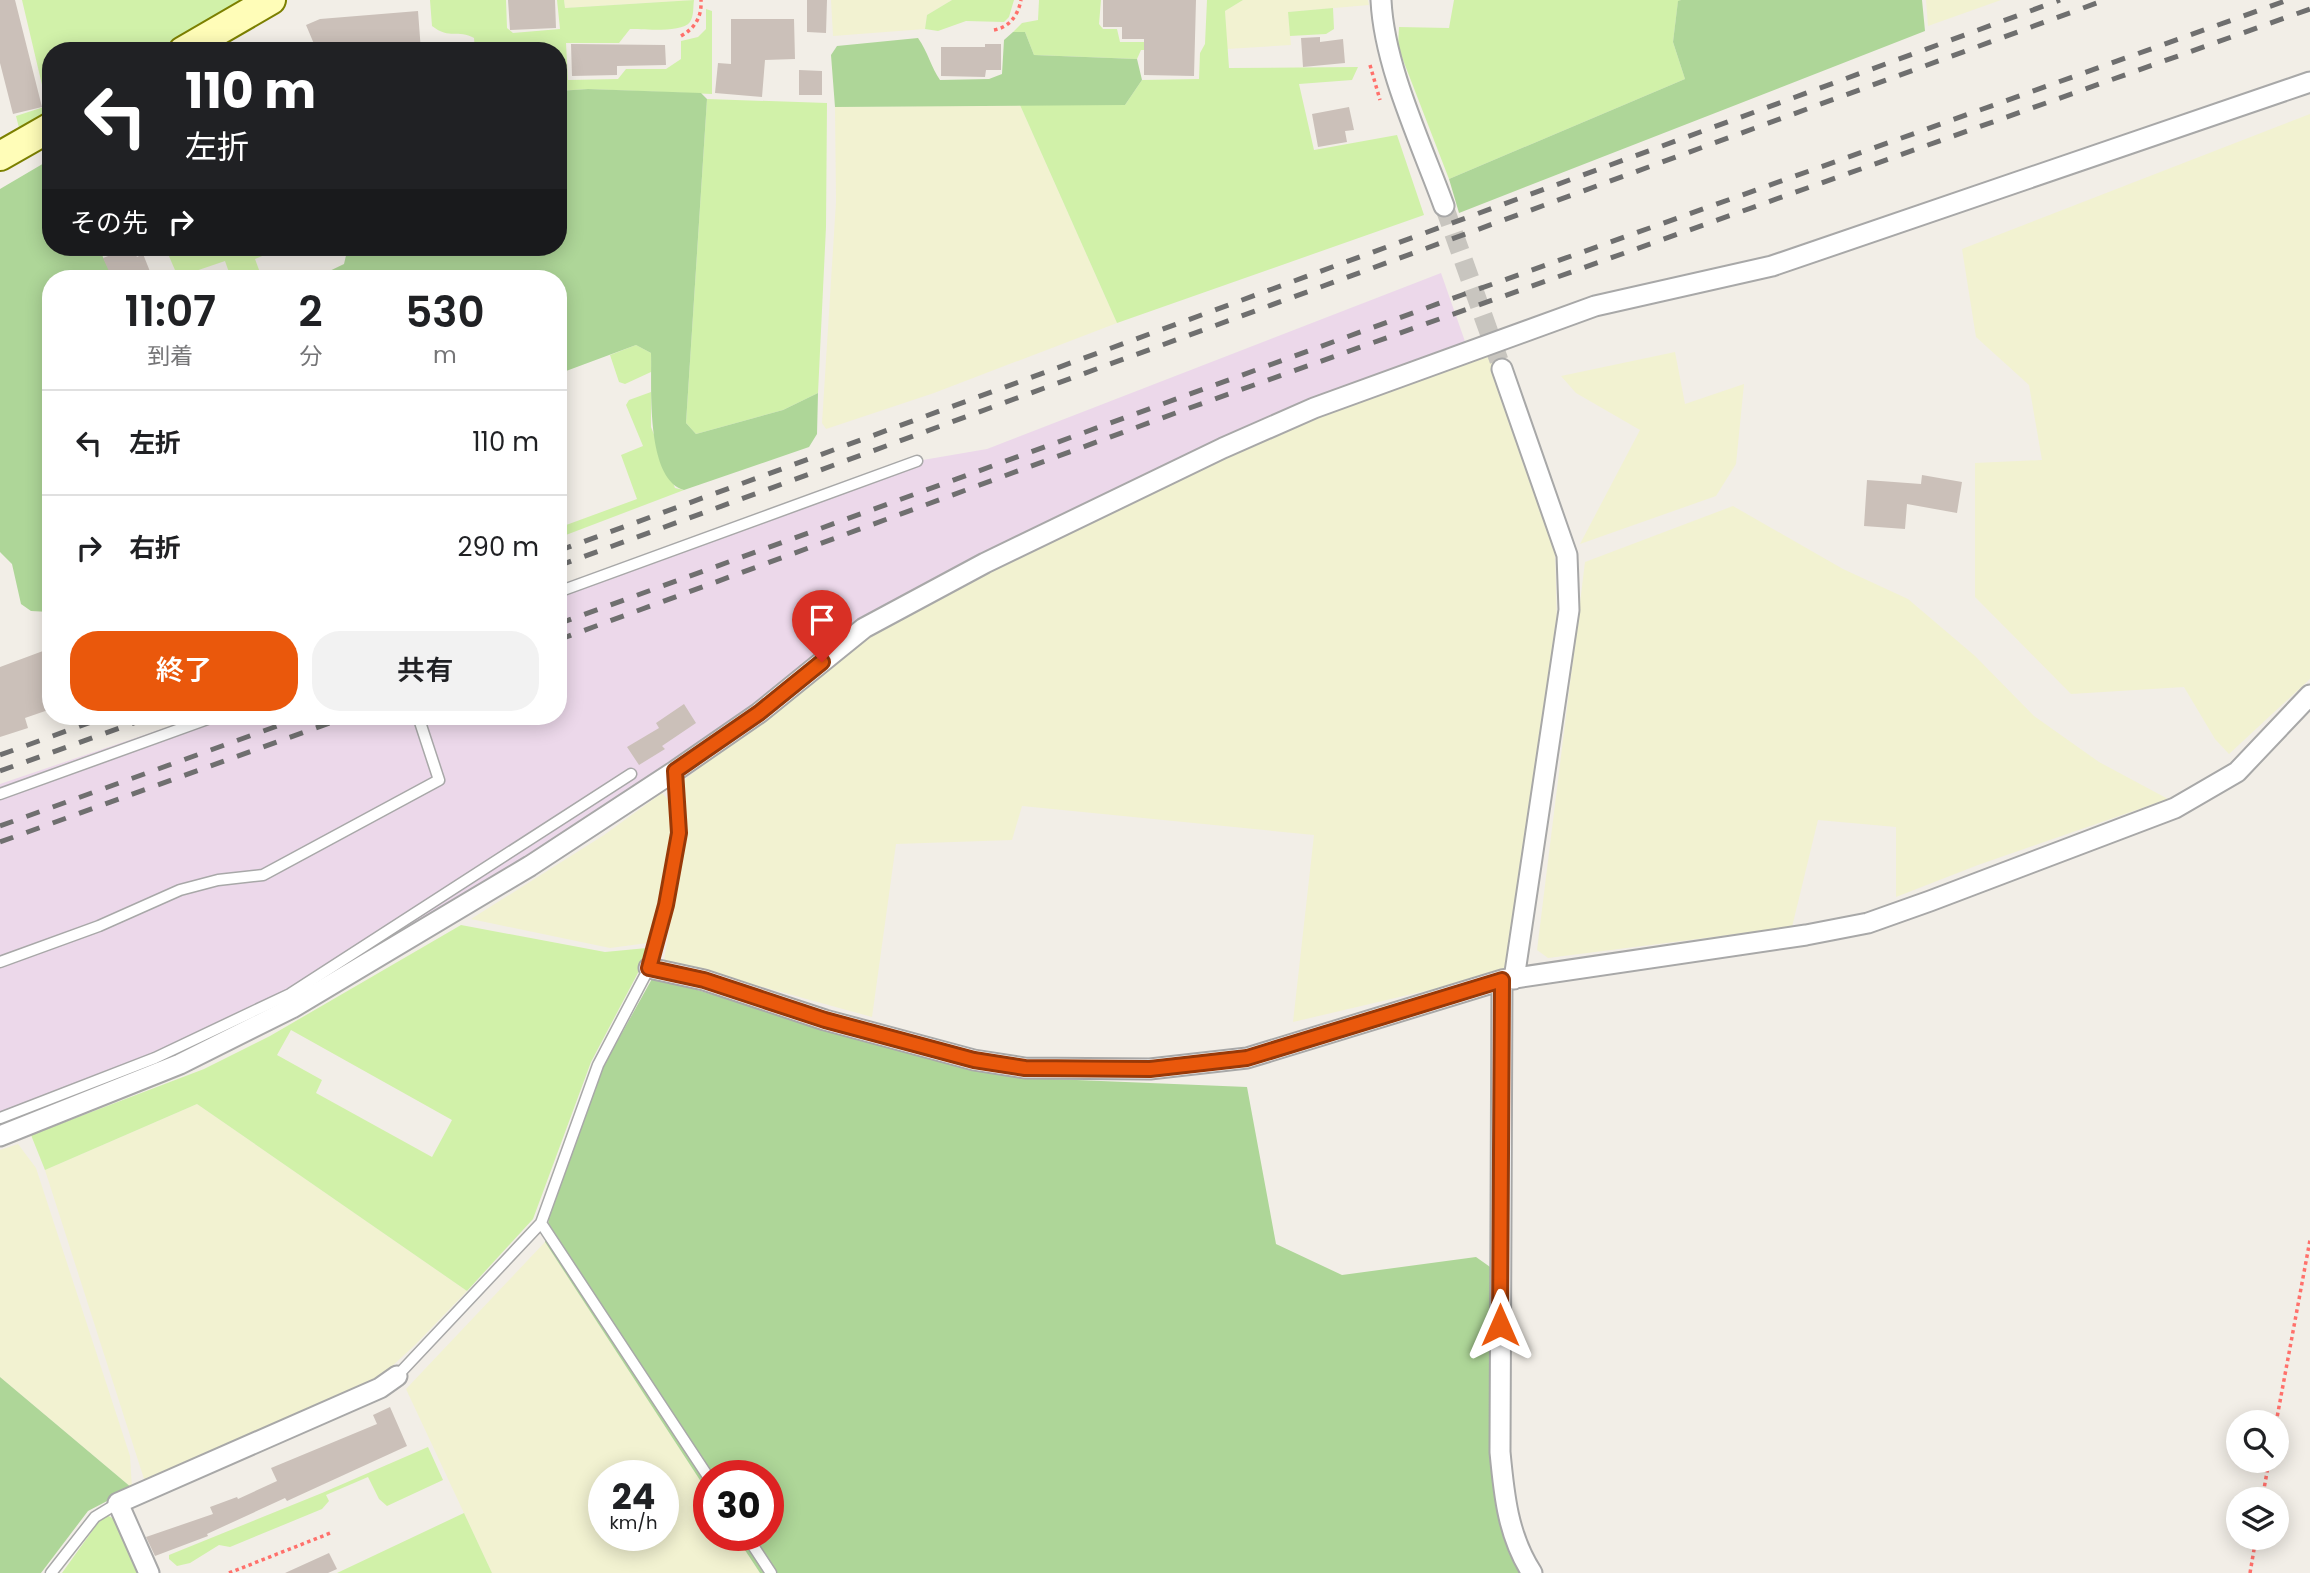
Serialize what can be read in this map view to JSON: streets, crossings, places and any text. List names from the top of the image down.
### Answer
{
  "page": {
    "turn": ["110 m", "左折"],
    "then": "その先",
    "eta": [
      "11:07",
      "到着",
      "2",
      "分",
      "530",
      "m"
    ],
    "list": [
      {
        "name": "左折",
        "value": "110 m"
      },
      {
        "name": "右折",
        "value": "290 m"
      }
    ],
    "buttons": ["終了", "共有"],
    "speed": "24 km/h",
    "limit": "30"
  }
}
